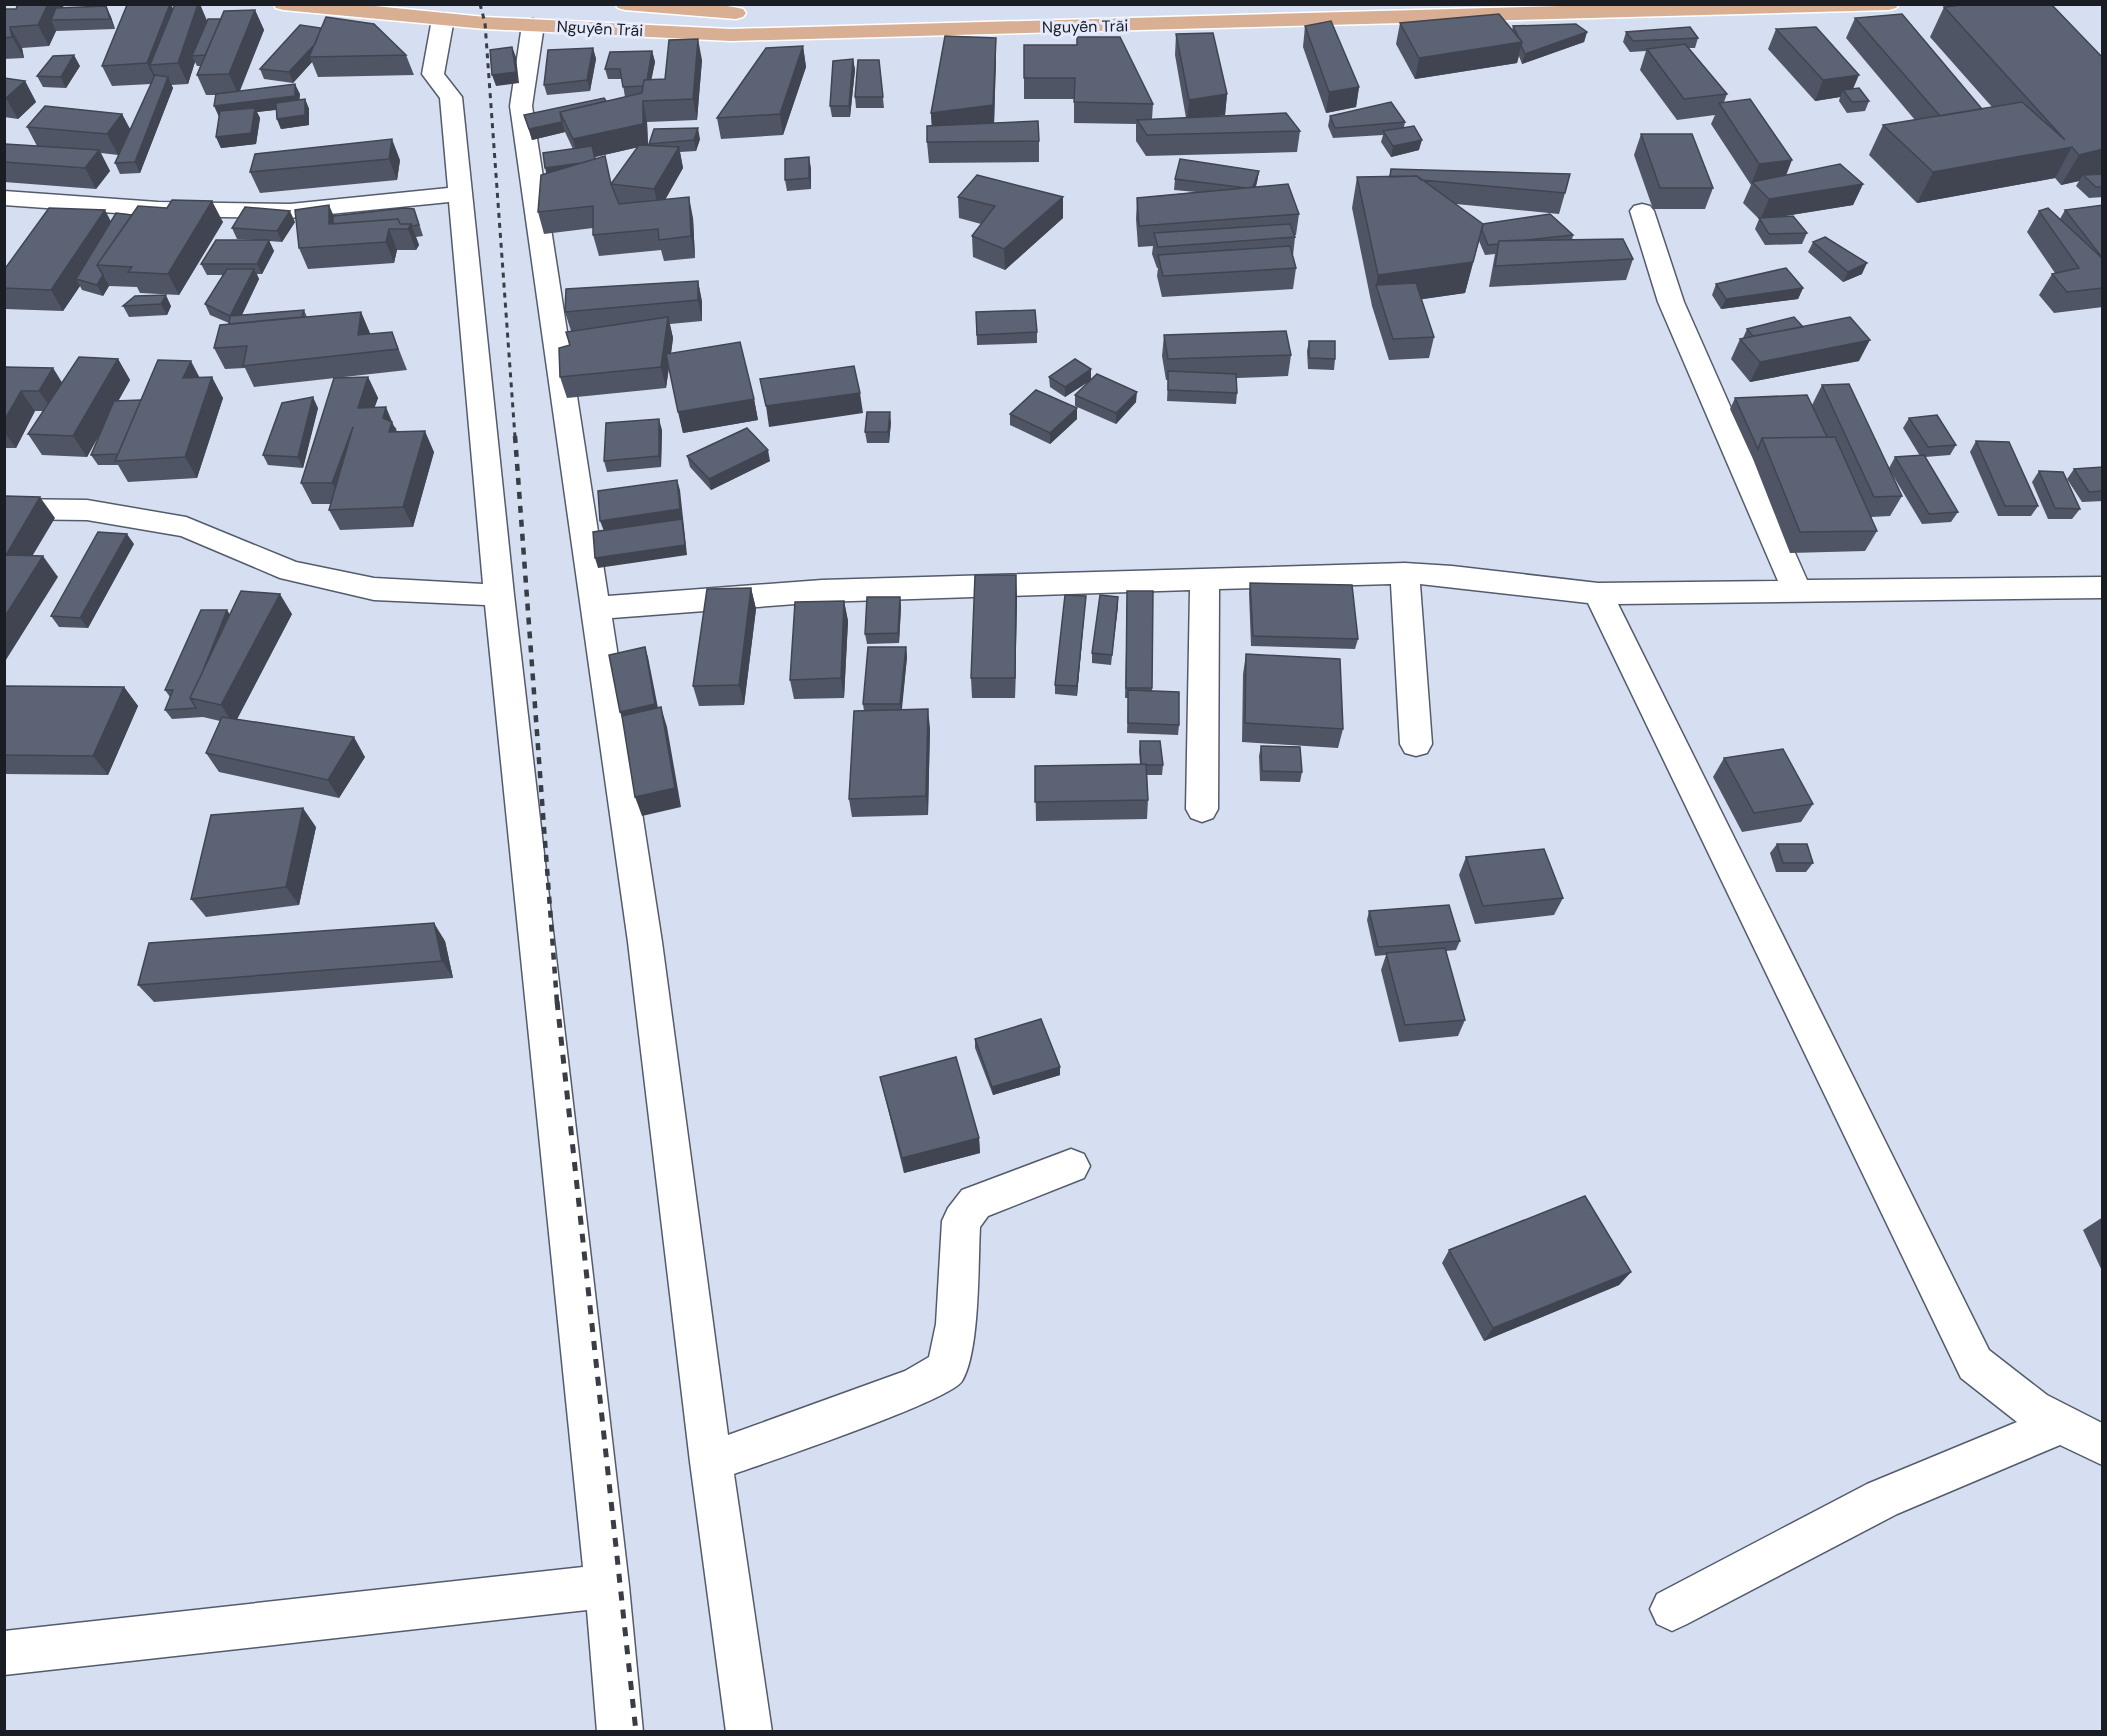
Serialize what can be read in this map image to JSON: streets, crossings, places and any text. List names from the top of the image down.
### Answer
{
  "streets": {
    "main road": ["Nguyễn Trãi"]
  }
}
